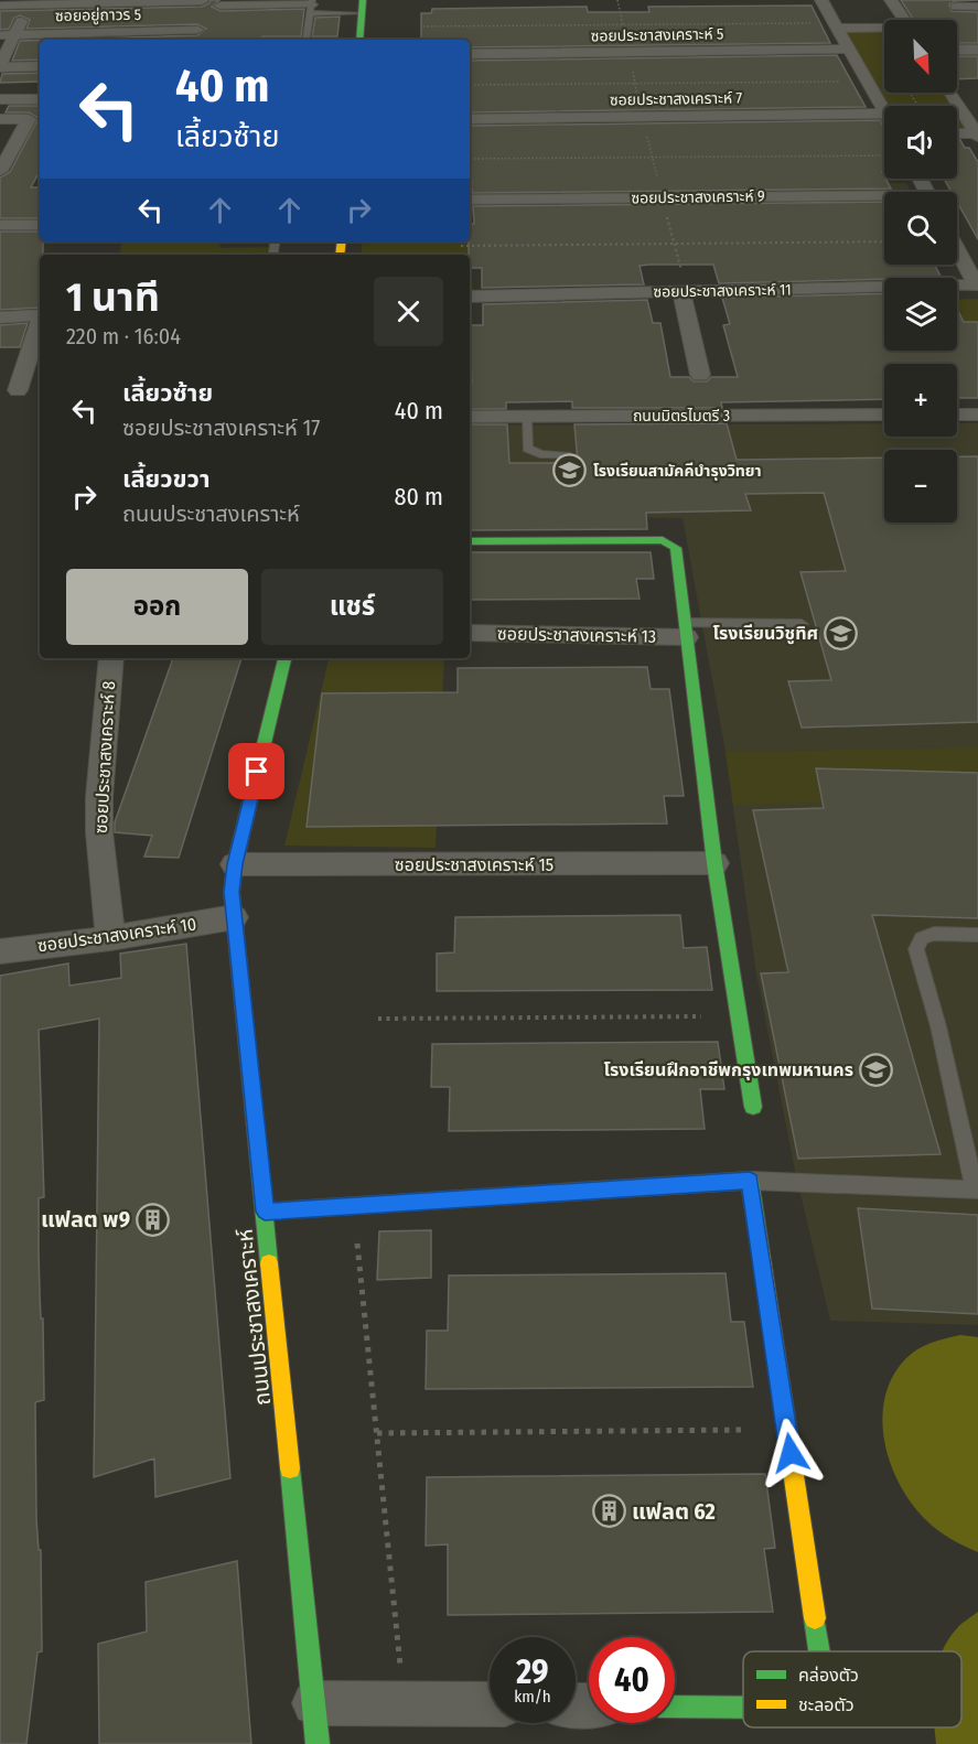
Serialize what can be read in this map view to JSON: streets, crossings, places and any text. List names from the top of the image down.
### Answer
{
  "streets": {
    "street": [
      "ซอยอยู่ถาวร 5",
      "ซอยประชาสงเคราะห์ 5",
      "ซอยประชาสงเคราะห์ 7",
      "ซอยประชาสงเคราะห์ 9",
      "ซอยประชาสงเคราะห์ 11",
      "ถนนมิตรไมตรี 3",
      "ซอยประชาสงเคราะห์ 13",
      "ซอยประชาสงเคราะห์ 8",
      "ซอยประชาสงเคราะห์ 15",
      "ซอยประชาสงเคราะห์ 10",
      "ถนนประชาสงเคราะห์"
    ]
  },
  "crossings": [
    ["ซอยประชาสงเคราะห์ 8", "ซอยประชาสงเคราะห์ 10"],
    ["ซอยประชาสงเคราะห์ 15", "ถนนประชาสงเคราะห์"],
    ["ซอยประชาสงเคราะห์ 10", "ถนนประชาสงเคราะห์"]
  ],
  "places": {
    "school or university": ["โรงเรียนสามัคคีบํารุงวิทยา", "โรงเรียนวิชูทิศ", "โรงเรียนฝึกอาชีพกรุงเทพมหานคร"],
    "building": ["แฟลต พ9", "แฟลต 62"]
  },
  "legend": ["คล่องตัว", "ชะลอตัว"],
  "north": "bottom right",
  "page": {
    "map_buttons": ["+", "−"],
    "turn": ["40 m", "เลี้ยวซ้าย"],
    "heading": ["1 นาที", "220 m · 16:04"],
    "list": [
      {
        "name": "เลี้ยวซ้าย",
        "note": "ซอยประชาสงเคราะห์ 17",
        "value": "40 m"
      },
      {
        "name": "เลี้ยวขวา",
        "note": "ถนนประชาสงเคราะห์",
        "value": "80 m"
      }
    ],
    "buttons": ["ออก", "แชร์"],
    "speed": "29 km/h",
    "limit": "40"
  }
}
